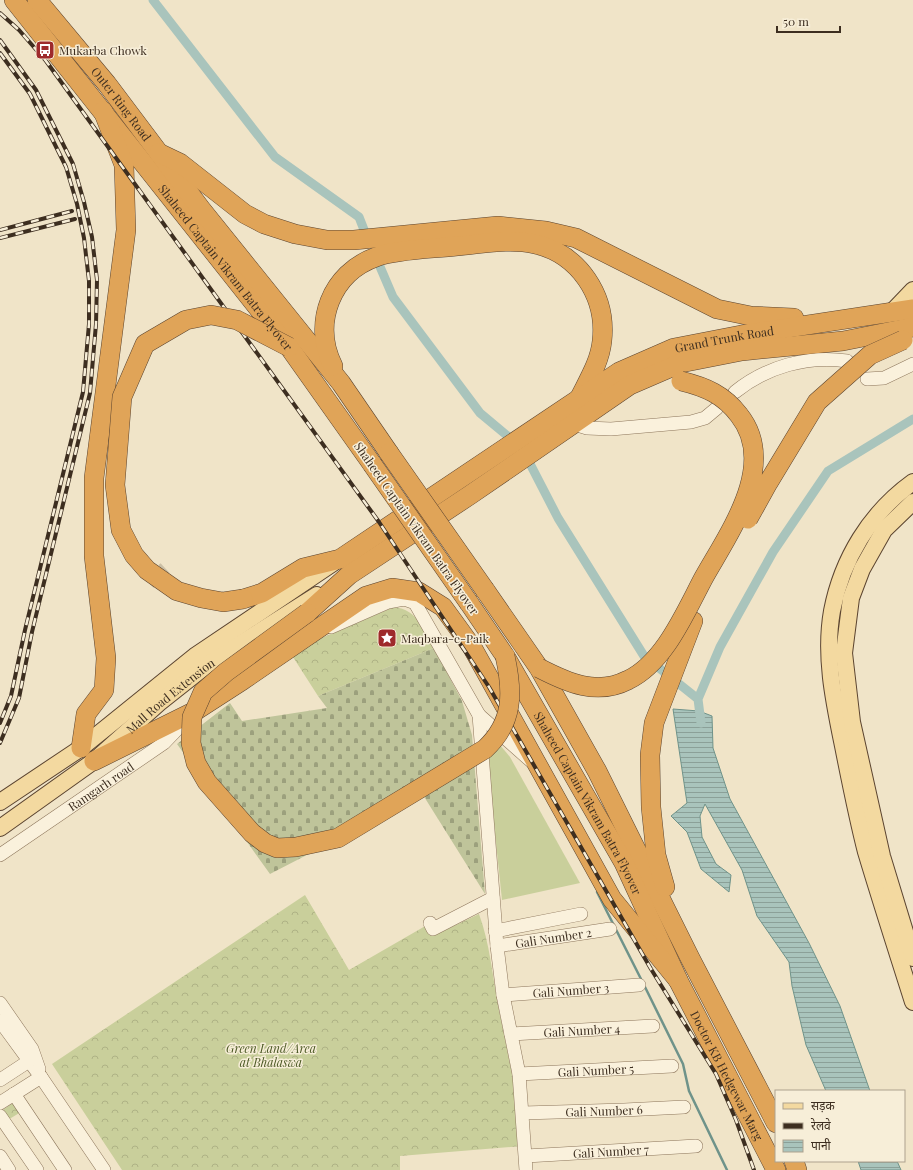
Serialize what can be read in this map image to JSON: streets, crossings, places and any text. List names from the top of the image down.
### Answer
{
  "streets": {
    "highway": [
      "Outer Ring Road",
      "Shaheed Captain Vikram Batra Flyover",
      "Grand Trunk Road",
      "Doctor KB Hedgewar Marg"
    ],
    "main road": ["Mall Road Extension"],
    "street": [
      "Ramgarh road",
      "Gali Number 2",
      "Gali Number 3",
      "Gali Number 4",
      "Gali Number 5",
      "Gali Number 6",
      "Gali Number 7"
    ]
  },
  "crossings": [
    ["Outer Ring Road", "Shaheed Captain Vikram Batra Flyover"],
    ["Shaheed Captain Vikram Batra Flyover", "Doctor KB Hedgewar Marg"]
  ],
  "parks": ["Green Land/Area at Bhalaswa"],
  "places": {
    "bus stop": ["Mukarba Chowk"],
    "place": ["Maqbara-e-Paik"]
  },
  "legend": ["सड़क", "रेलवे", "पानी"],
  "scale_bar": "50 m"
}
